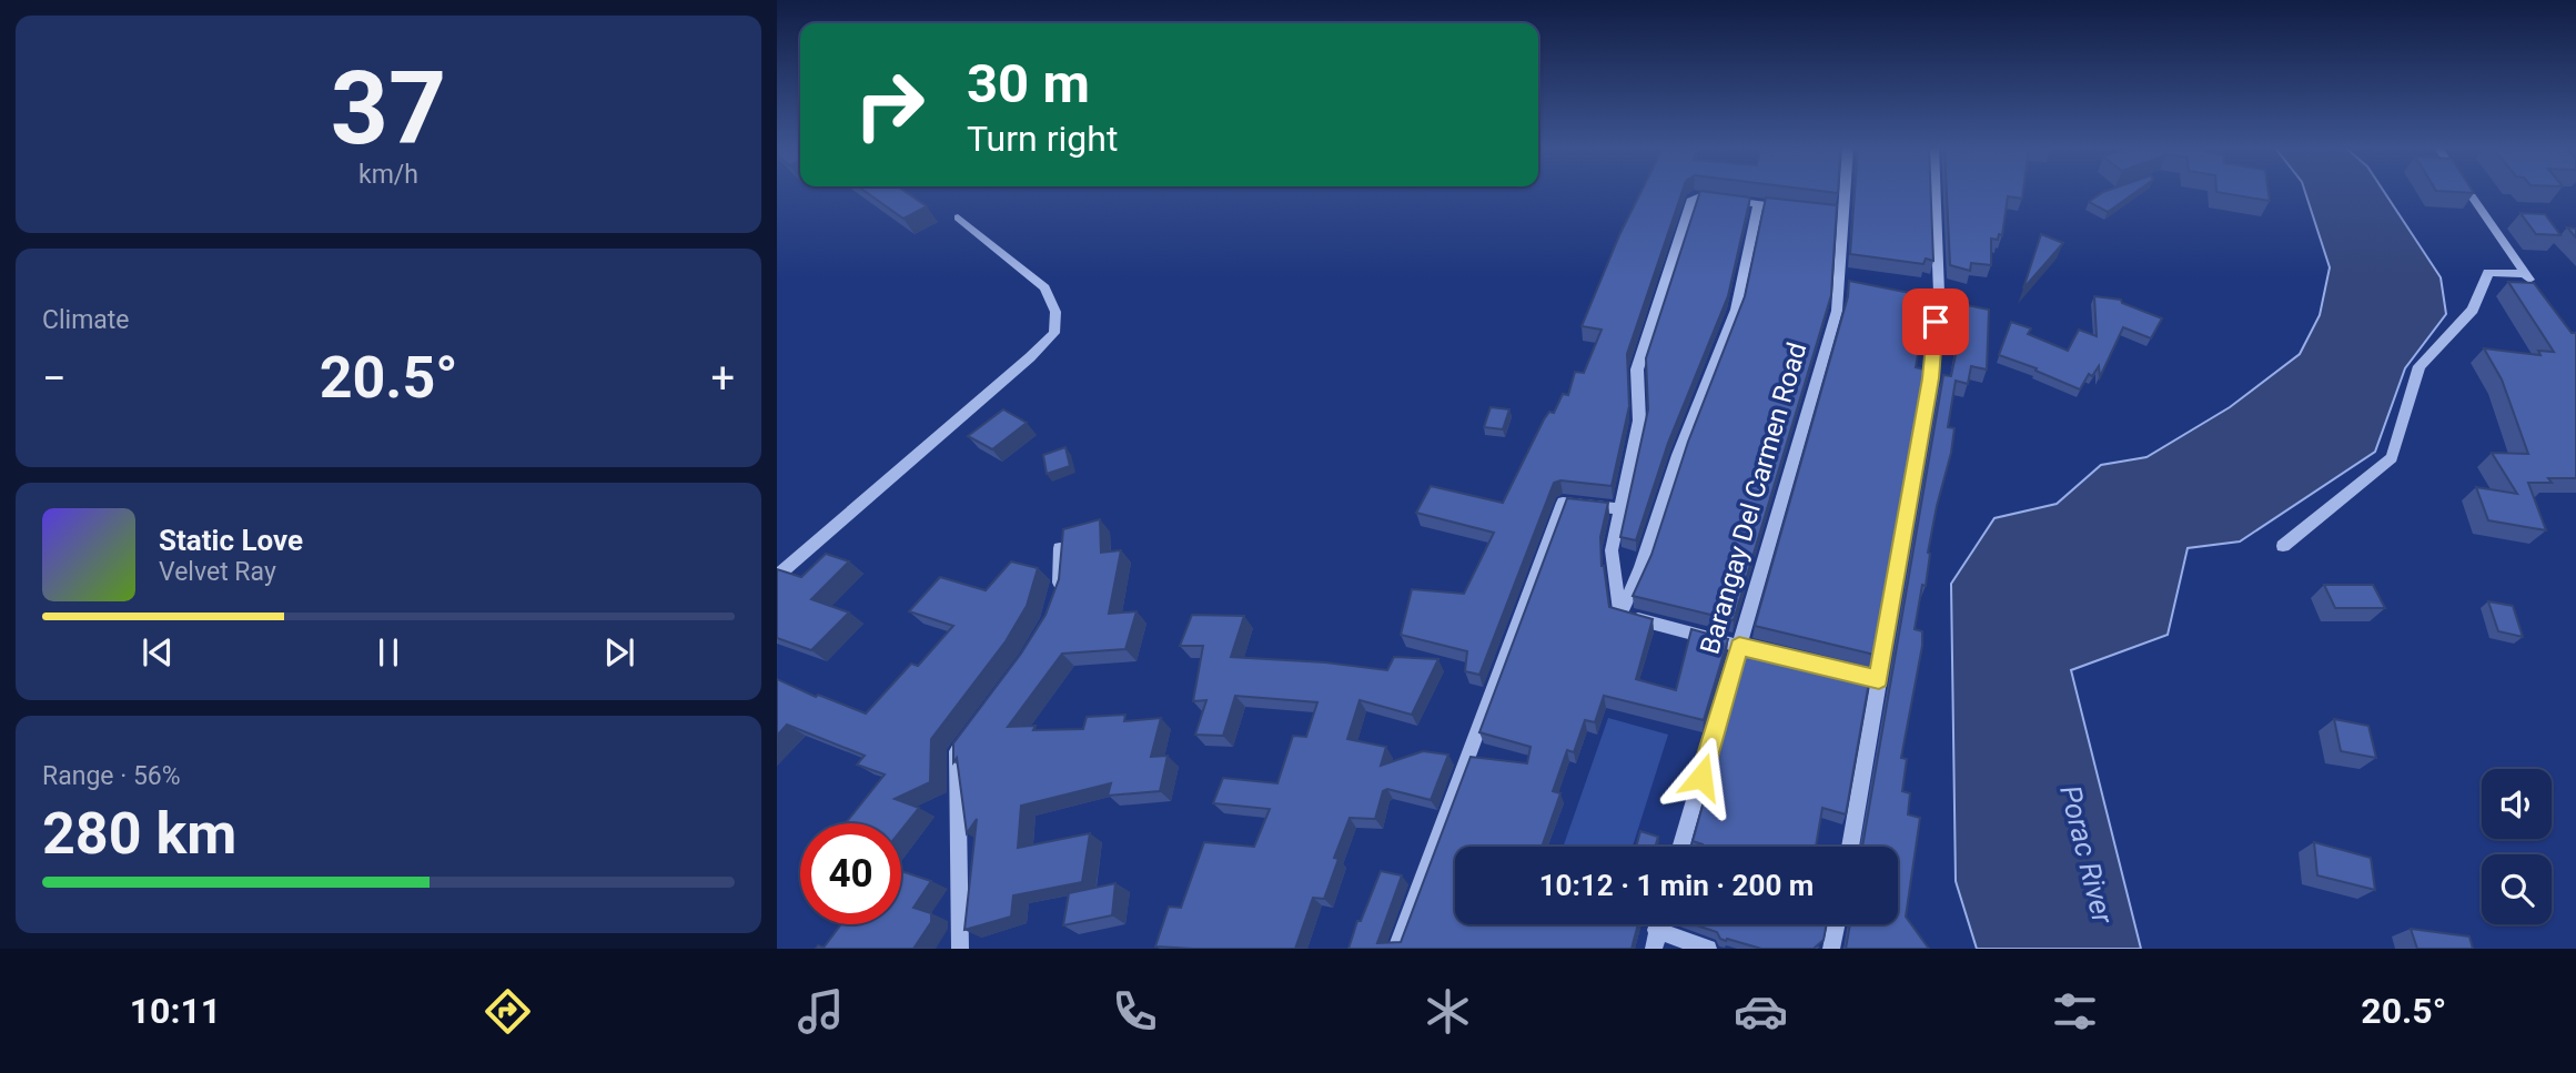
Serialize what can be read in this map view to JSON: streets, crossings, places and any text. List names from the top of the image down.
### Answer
{
  "streets": {
    "street": ["Barangay Del Carmen Road"]
  },
  "water": ["Porac River"],
  "page": {
    "tile": [
      ["37", "km/h"],
      "Climate",
      ["Range · 56%", "280 km"]
    ],
    "turn": ["30 m", "Turn right"],
    "heat": ["−", "20.5°", "+"],
    "song": ["Static Love", "Velvet Ray"],
    "limit": "40",
    "trip": "10:12 · 1 min · 200 m",
    "tabs": ["10:11", "20.5°"]
  }
}
